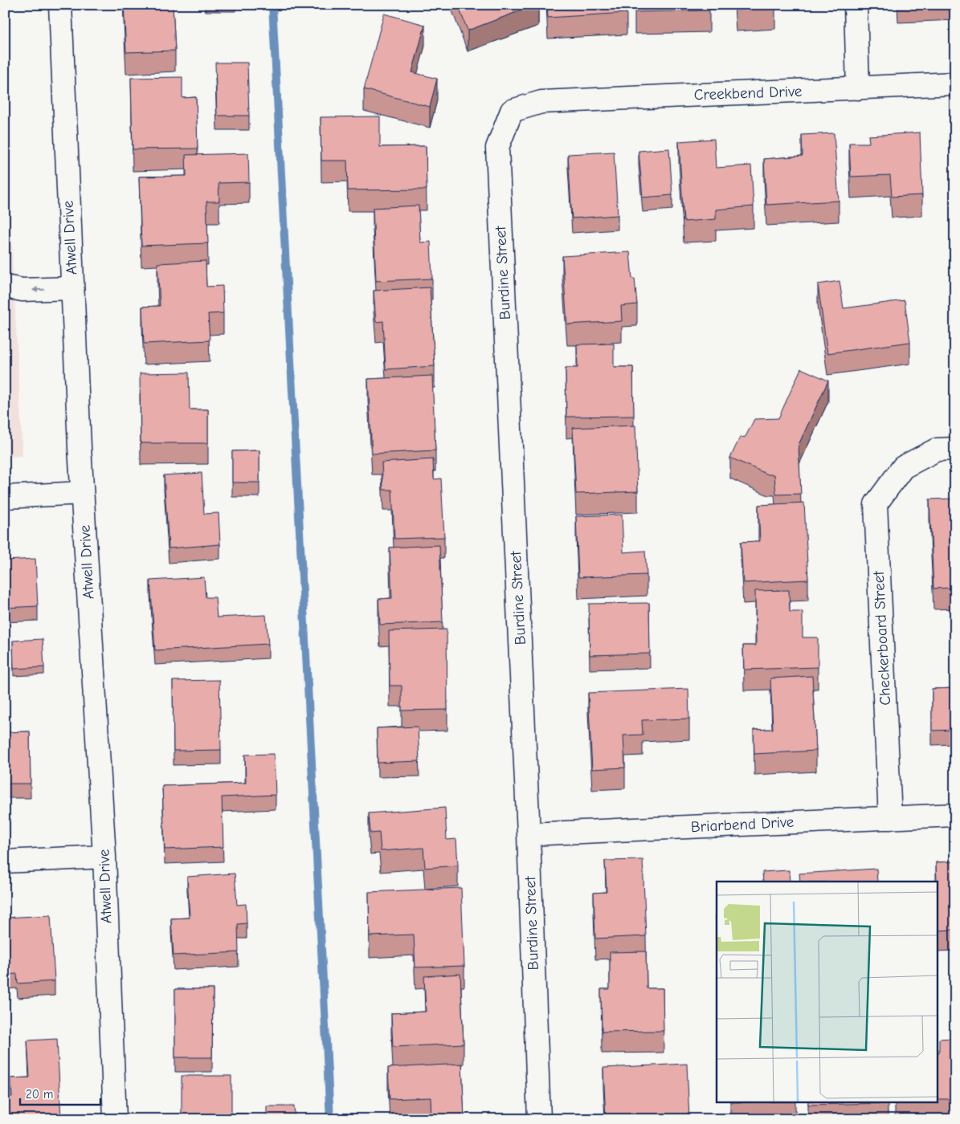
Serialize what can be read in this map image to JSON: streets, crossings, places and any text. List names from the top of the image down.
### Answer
{
  "streets": {
    "street": [
      "Creekbend Drive",
      "Atwell Drive",
      "Burdine Street",
      "Checkerboard Street",
      "Briarbend Drive"
    ]
  },
  "crossings": [
    ["Creekbend Drive", "Burdine Street"],
    ["Burdine Street", "Briarbend Drive"],
    ["Checkerboard Street", "Briarbend Drive"]
  ],
  "scale_bar": "20 m"
}
